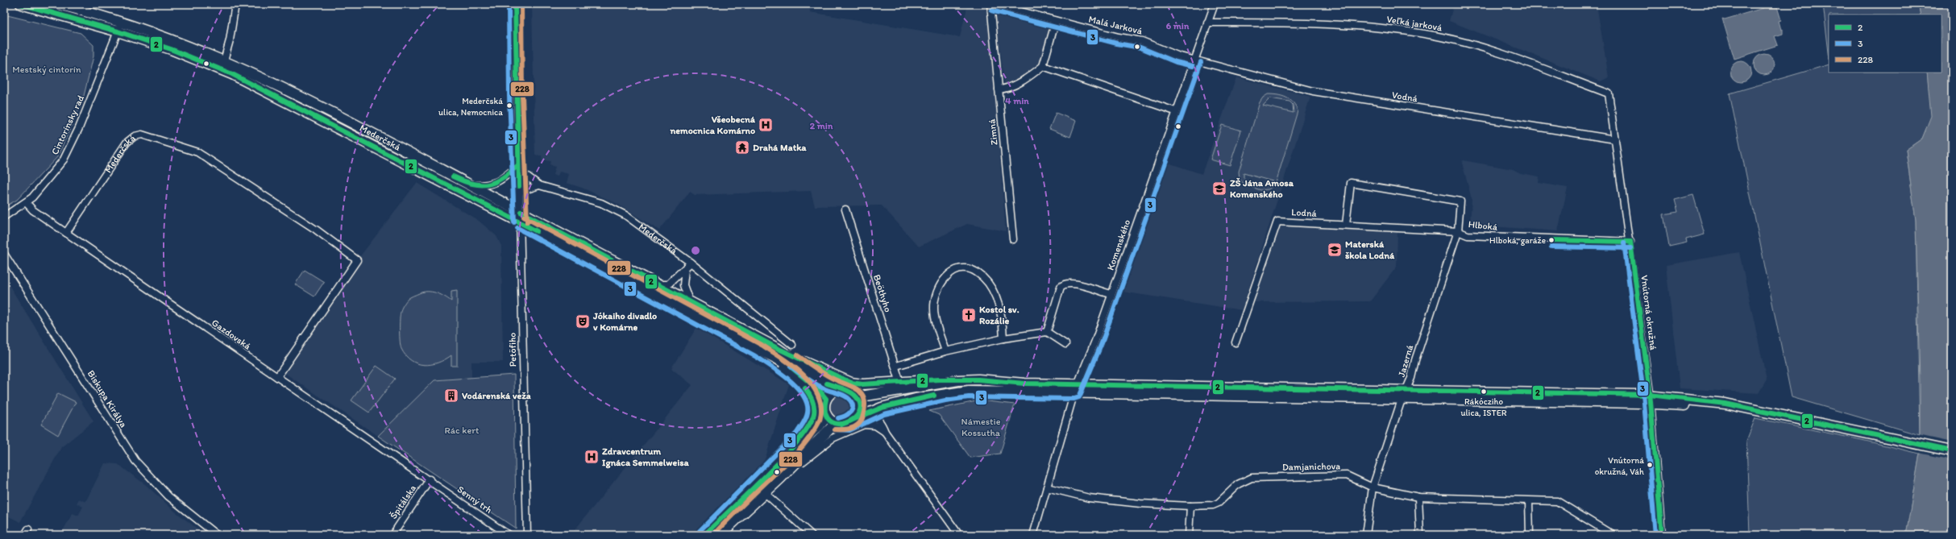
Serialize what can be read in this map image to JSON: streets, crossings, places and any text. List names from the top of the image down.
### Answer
{
  "streets": {
    "main road": ["Mederčská"],
    "street": [
      "Veľká jarková",
      "Malá Jarková",
      "Vodná",
      "Cintorínsky rad",
      "Zimná",
      "Lodná",
      "Hlboká",
      "Komenského",
      "Beöthyho",
      "Vnútorná okružná",
      "Gazdovská",
      "Petöfiho",
      "Jazerná",
      "Biskupa Királya",
      "Damjanichova",
      "Senný trh",
      "Špitálska"
    ]
  },
  "crossings": [
    ["Veľká jarková", "Komenského"],
    ["Veľká jarková", "Vnútorná okružná"],
    ["Malá Jarková", "Vodná"],
    ["Malá Jarková", "Zimná"],
    ["Malá Jarková", "Komenského"],
    ["Vodná", "Komenského"],
    ["Vodná", "Vnútorná okružná"],
    ["Cintorínsky rad", "Mederčská"],
    ["Cintorínsky rad", "Gazdovská"],
    ["Mederčská", "Gazdovská"],
    ["Mederčská", "Petöfiho"],
    ["Lodná", "Hlboká"],
    ["Lodná", "Jazerná"],
    ["Hlboká", "Vnútorná okružná"],
    ["Hlboká", "Jazerná"],
    ["Gazdovská", "Senný trh"],
    ["Gazdovská", "Špitálska"],
    ["Jazerná", "Damjanichova"],
    ["Senný trh", "Špitálska"]
  ],
  "parks": ["Mestský cintorín", "Námestie Kossutha", "Rác kert"],
  "places": {
    "other": [
      "Mederčská ulica, Nemocnica",
      "Hlboká, garáže",
      "Rákócziho ulica, ISTER",
      "Vnútorná okružná, Váh"
    ],
    "hospital": ["Všeobecná nemocnica Komárno", "Zdravcentrum Ignáca Semmelweisa"],
    "temple": ["Drahá Matka"],
    "school or university": ["ZŠ Jána Amosa Komenského", "Materská škola Lodná"],
    "church": ["Kostol sv. Rozálie"],
    "theatre": ["Jókaiho divadlo v Komárne"],
    "building": ["Vodárenská veža"]
  },
  "lines": ["transit line 2", "transit line 3", "transit line 228"],
  "legend": ["2", "3", "228"],
  "rings": ["6 min", "4 min", "2 min"]
}
